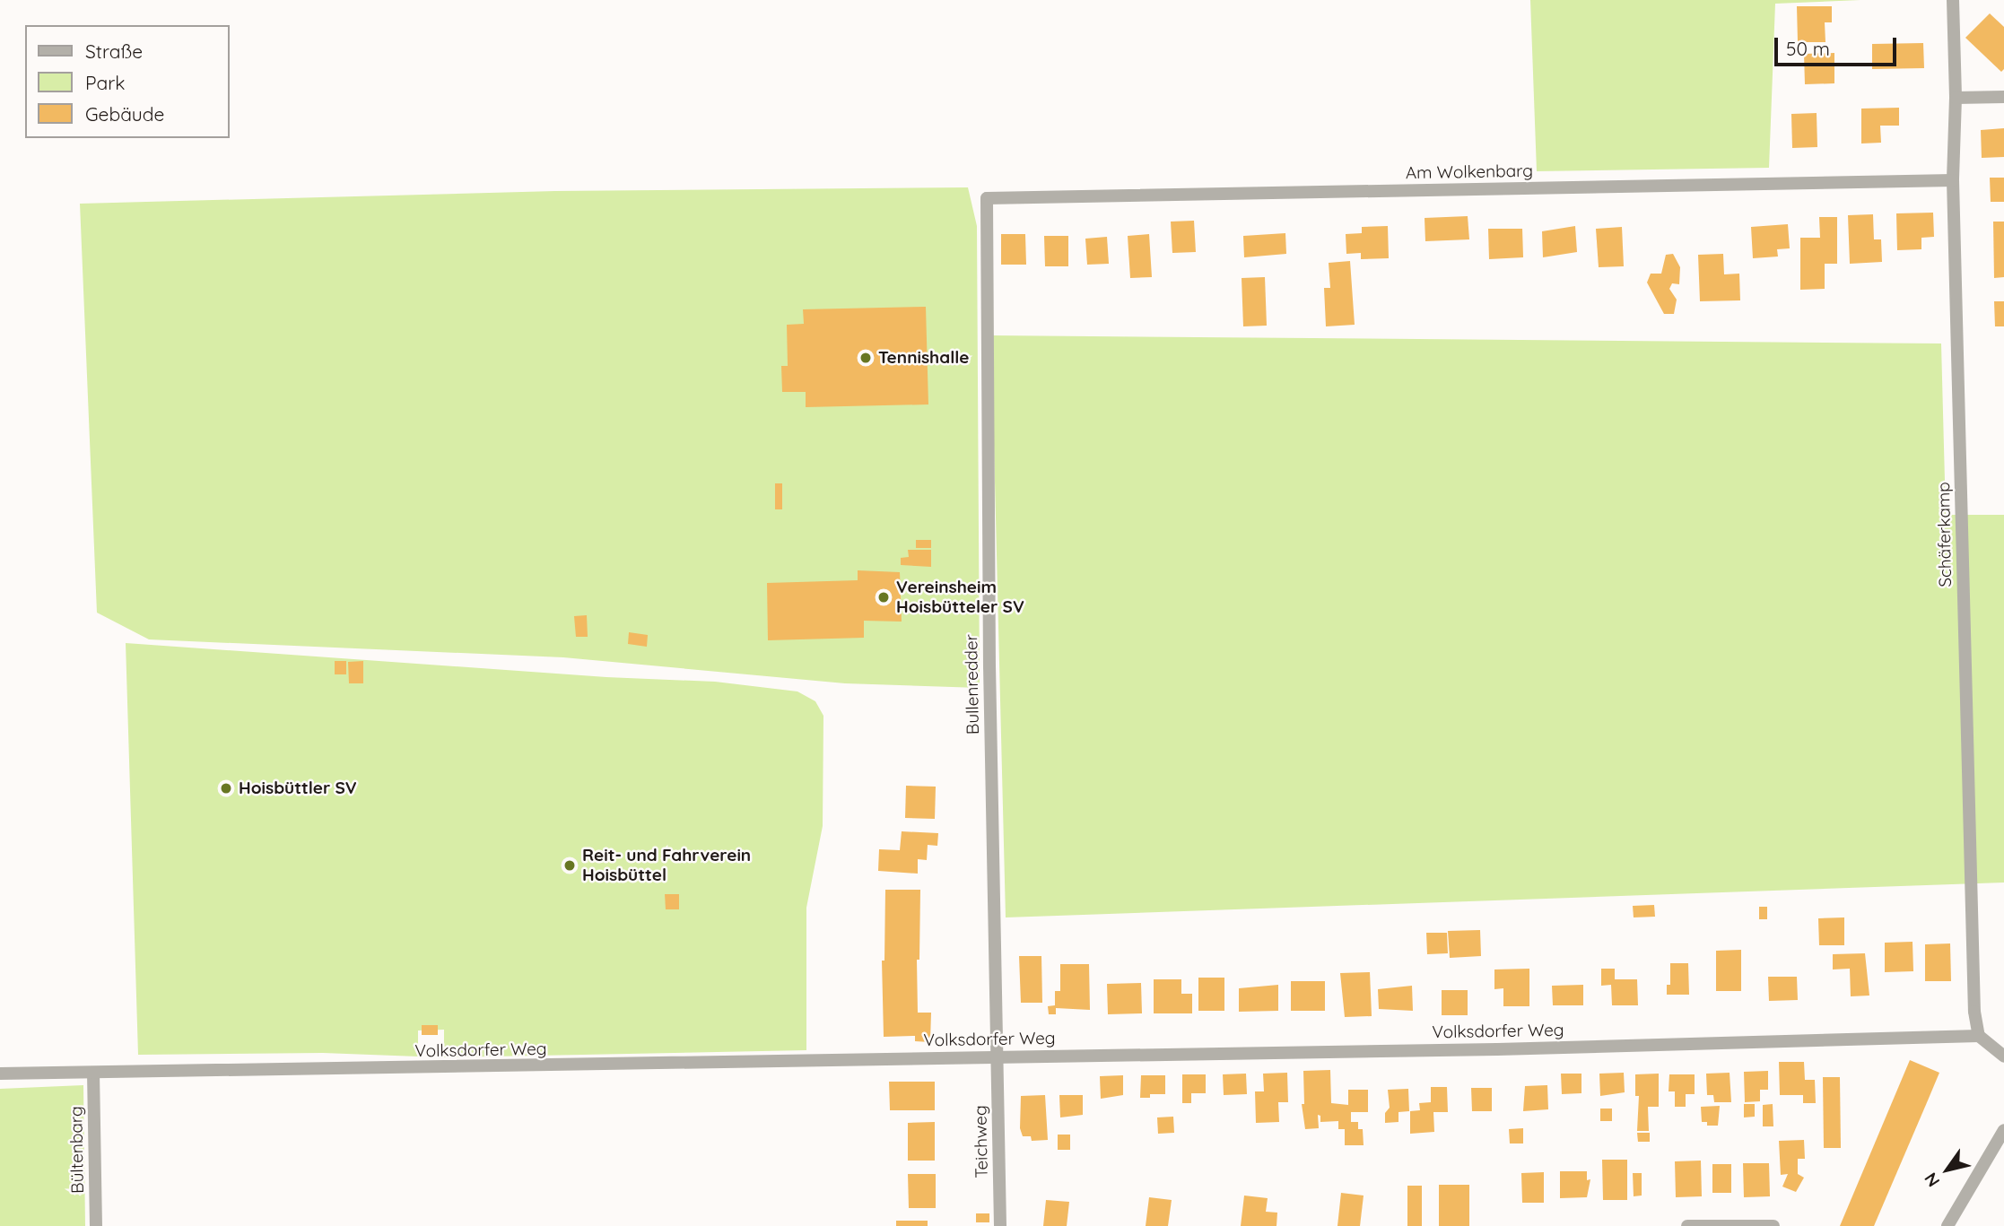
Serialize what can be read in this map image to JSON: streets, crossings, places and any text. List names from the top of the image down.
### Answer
{
  "streets": {
    "street": [
      "Am Wolkenbarg",
      "Schäferkamp",
      "Bullenredder",
      "Volksdorfer Weg",
      "Teichweg",
      "Bültenbarg"
    ]
  },
  "crossings": [
    ["Am Wolkenbarg", "Schäferkamp"],
    ["Am Wolkenbarg", "Bullenredder"],
    ["Schäferkamp", "Volksdorfer Weg"],
    ["Bullenredder", "Volksdorfer Weg"],
    ["Bullenredder", "Teichweg"],
    ["Volksdorfer Weg", "Teichweg"],
    ["Volksdorfer Weg", "Bültenbarg"]
  ],
  "places": [
    "Tennishalle",
    "Vereinsheim Hoisbütteler SV",
    "Hoisbüttler SV",
    "Reit- und Fahrverein Hoisbüttel"
  ],
  "legend": ["Straße", "Park", "Gebäude"],
  "scale_bar": "50 m",
  "north": "bottom left"
}
